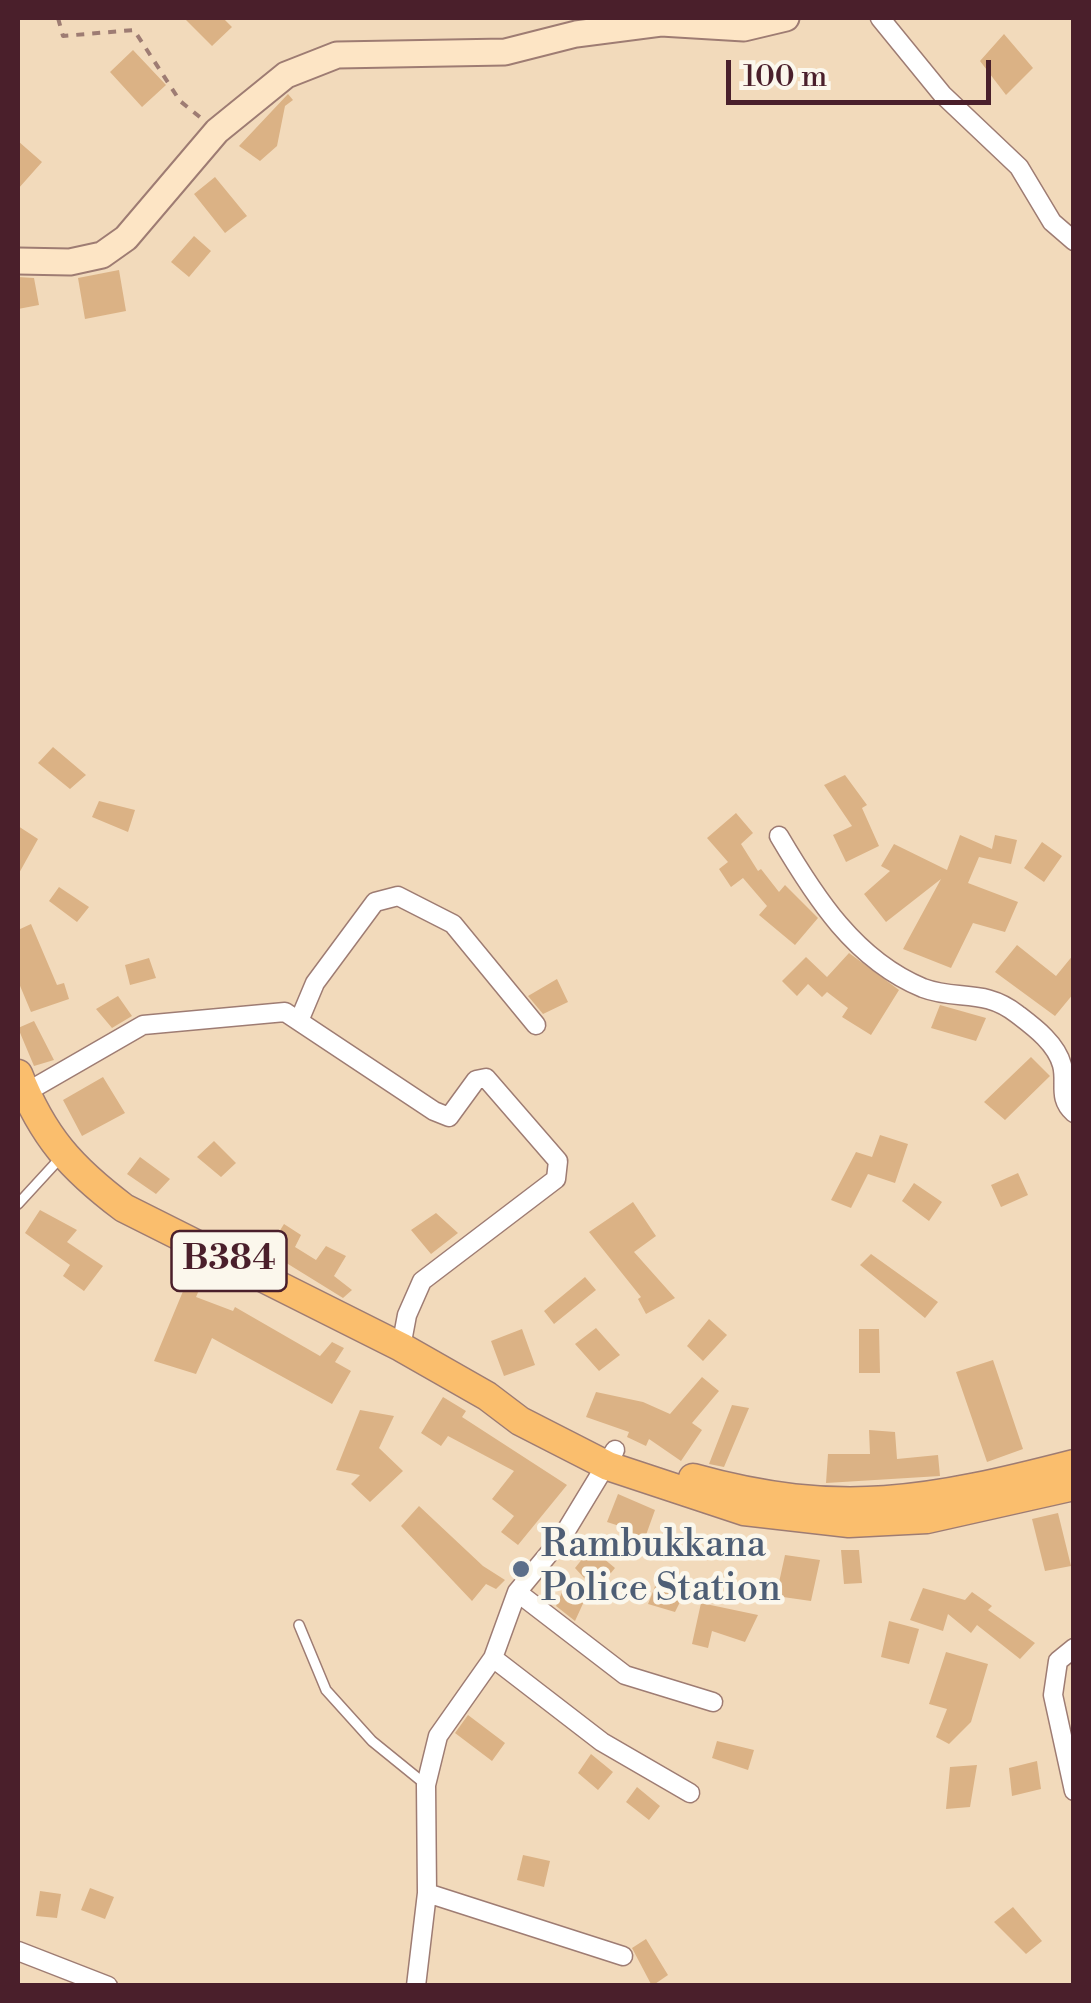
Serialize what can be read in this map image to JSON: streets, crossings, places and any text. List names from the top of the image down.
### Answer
{
  "streets": {
    "main road": ["B384"]
  },
  "places": ["Rambukkana Police Station"],
  "scale_bar": "100 m"
}
